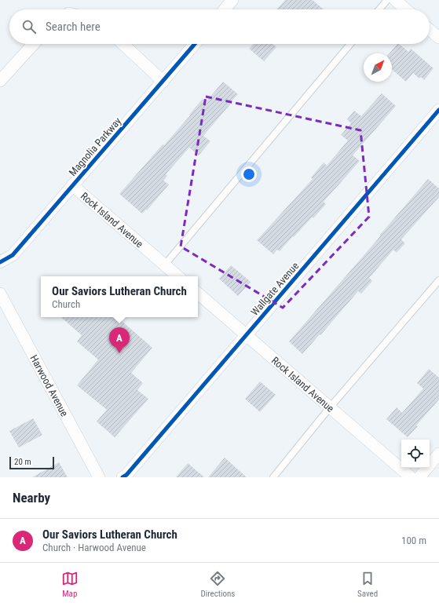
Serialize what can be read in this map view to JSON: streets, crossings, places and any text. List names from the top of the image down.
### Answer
{
  "streets": {
    "street": [
      "Magnolia Parkway",
      "Rock Island Avenue",
      "Wallgate Avenue",
      "Harwood Avenue"
    ]
  },
  "crossings": [
    ["Magnolia Parkway", "Rock Island Avenue"],
    ["Rock Island Avenue", "Wallgate Avenue"]
  ],
  "scale_bar": "20 m",
  "north": "top right",
  "page": {
    "search": "Search here",
    "popup": ["Our Saviors Lutheran Church", "Church"],
    "pins": "A",
    "scale": "20 m",
    "heading": "Nearby",
    "list": [
      {
        "mark": "A",
        "name": "Our Saviors Lutheran Church",
        "note": "Church · Harwood Avenue",
        "value": "100 m"
      }
    ],
    "nav": ["Map", "Directions", "Saved"]
  }
}
